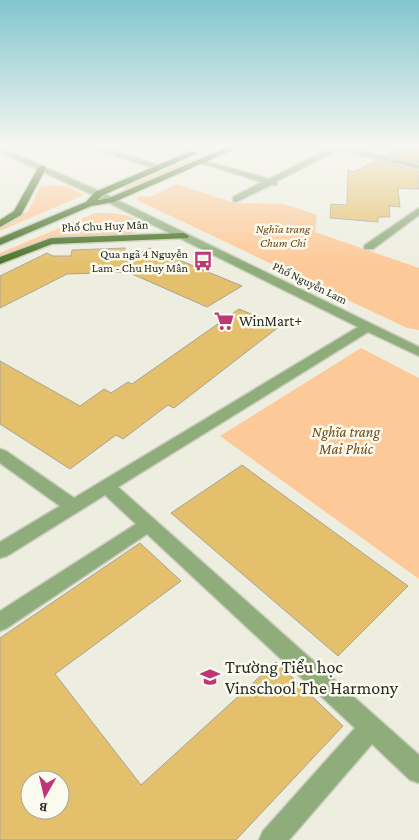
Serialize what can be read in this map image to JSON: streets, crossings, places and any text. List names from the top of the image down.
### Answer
{
  "streets": {
    "main road": ["Phố Chu Huy Mân"],
    "street": ["Phố Nguyễn Lam"]
  },
  "crossings": [
    ["Phố Chu Huy Mân", "Phố Nguyễn Lam"]
  ],
  "parks": ["Nghĩa trang Chum Chi", "Nghĩa trang Mai Phúc"],
  "places": {
    "bus stop": ["Qua ngã 4 Nguyễn Lam - Chu Huy Mân"],
    "supermarket": ["WinMart+"],
    "school or university": ["Trường Tiểu học Vinschool The Harmony"]
  },
  "north": "bottom"
}
